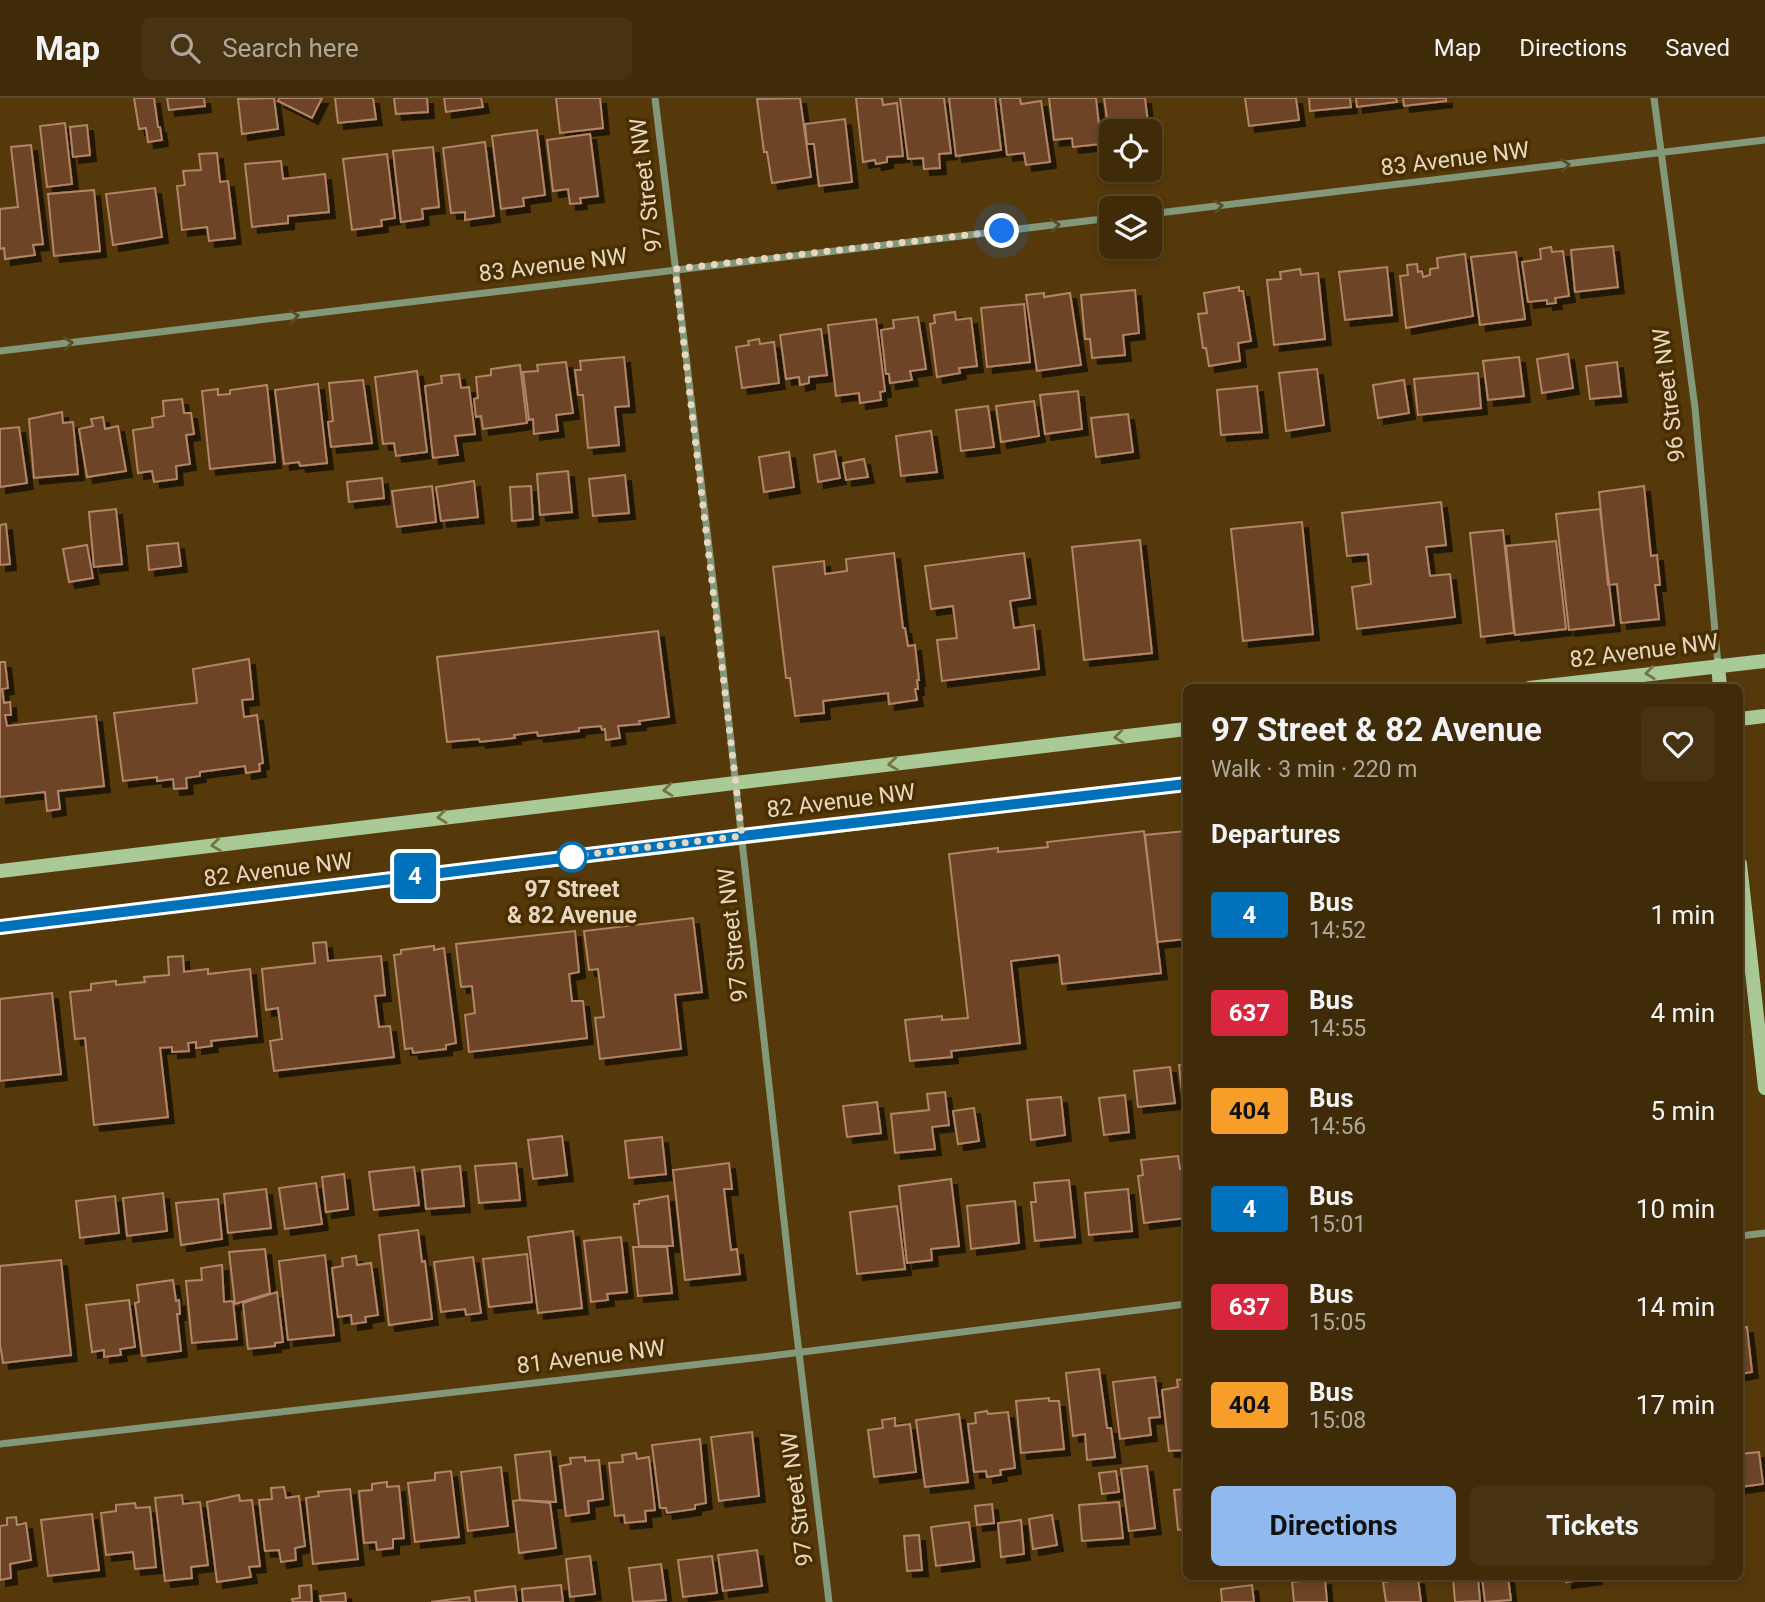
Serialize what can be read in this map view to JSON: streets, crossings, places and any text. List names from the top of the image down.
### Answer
{
  "streets": {
    "main road": ["96 Street NW", "82 Avenue NW"],
    "street": ["83 Avenue NW", "97 Street NW", "81 Avenue NW"]
  },
  "crossings": [
    ["83 Avenue NW", "97 Street NW"],
    ["83 Avenue NW", "96 Street NW"],
    ["97 Street NW", "82 Avenue NW"],
    ["97 Street NW", "81 Avenue NW"],
    ["96 Street NW", "82 Avenue NW"]
  ],
  "one_way": ["83 Avenue NW"],
  "places": ["97 Street & 82 Avenue"],
  "lines": ["bus line 4"],
  "page": {
    "header": "Map",
    "search": "Search here",
    "nav": ["Map", "Directions", "Saved"],
    "on_map": "4",
    "heading": [
      ["97 Street & 82 Avenue", "Walk · 3 min · 220 m"],
      "Departures"
    ],
    "list": [
      {
        "mark": "4",
        "name": "Bus",
        "note": "14:52",
        "value": "1 min"
      },
      {
        "mark": "637",
        "name": "Bus",
        "note": "14:55",
        "value": "4 min"
      },
      {
        "mark": "404",
        "name": "Bus",
        "note": "14:56",
        "value": "5 min"
      },
      {
        "mark": "4",
        "name": "Bus",
        "note": "15:01",
        "value": "10 min"
      },
      {
        "mark": "637",
        "name": "Bus",
        "note": "15:05",
        "value": "14 min"
      },
      {
        "mark": "404",
        "name": "Bus",
        "note": "15:08",
        "value": "17 min"
      }
    ],
    "buttons": ["Directions", "Tickets"]
  }
}
